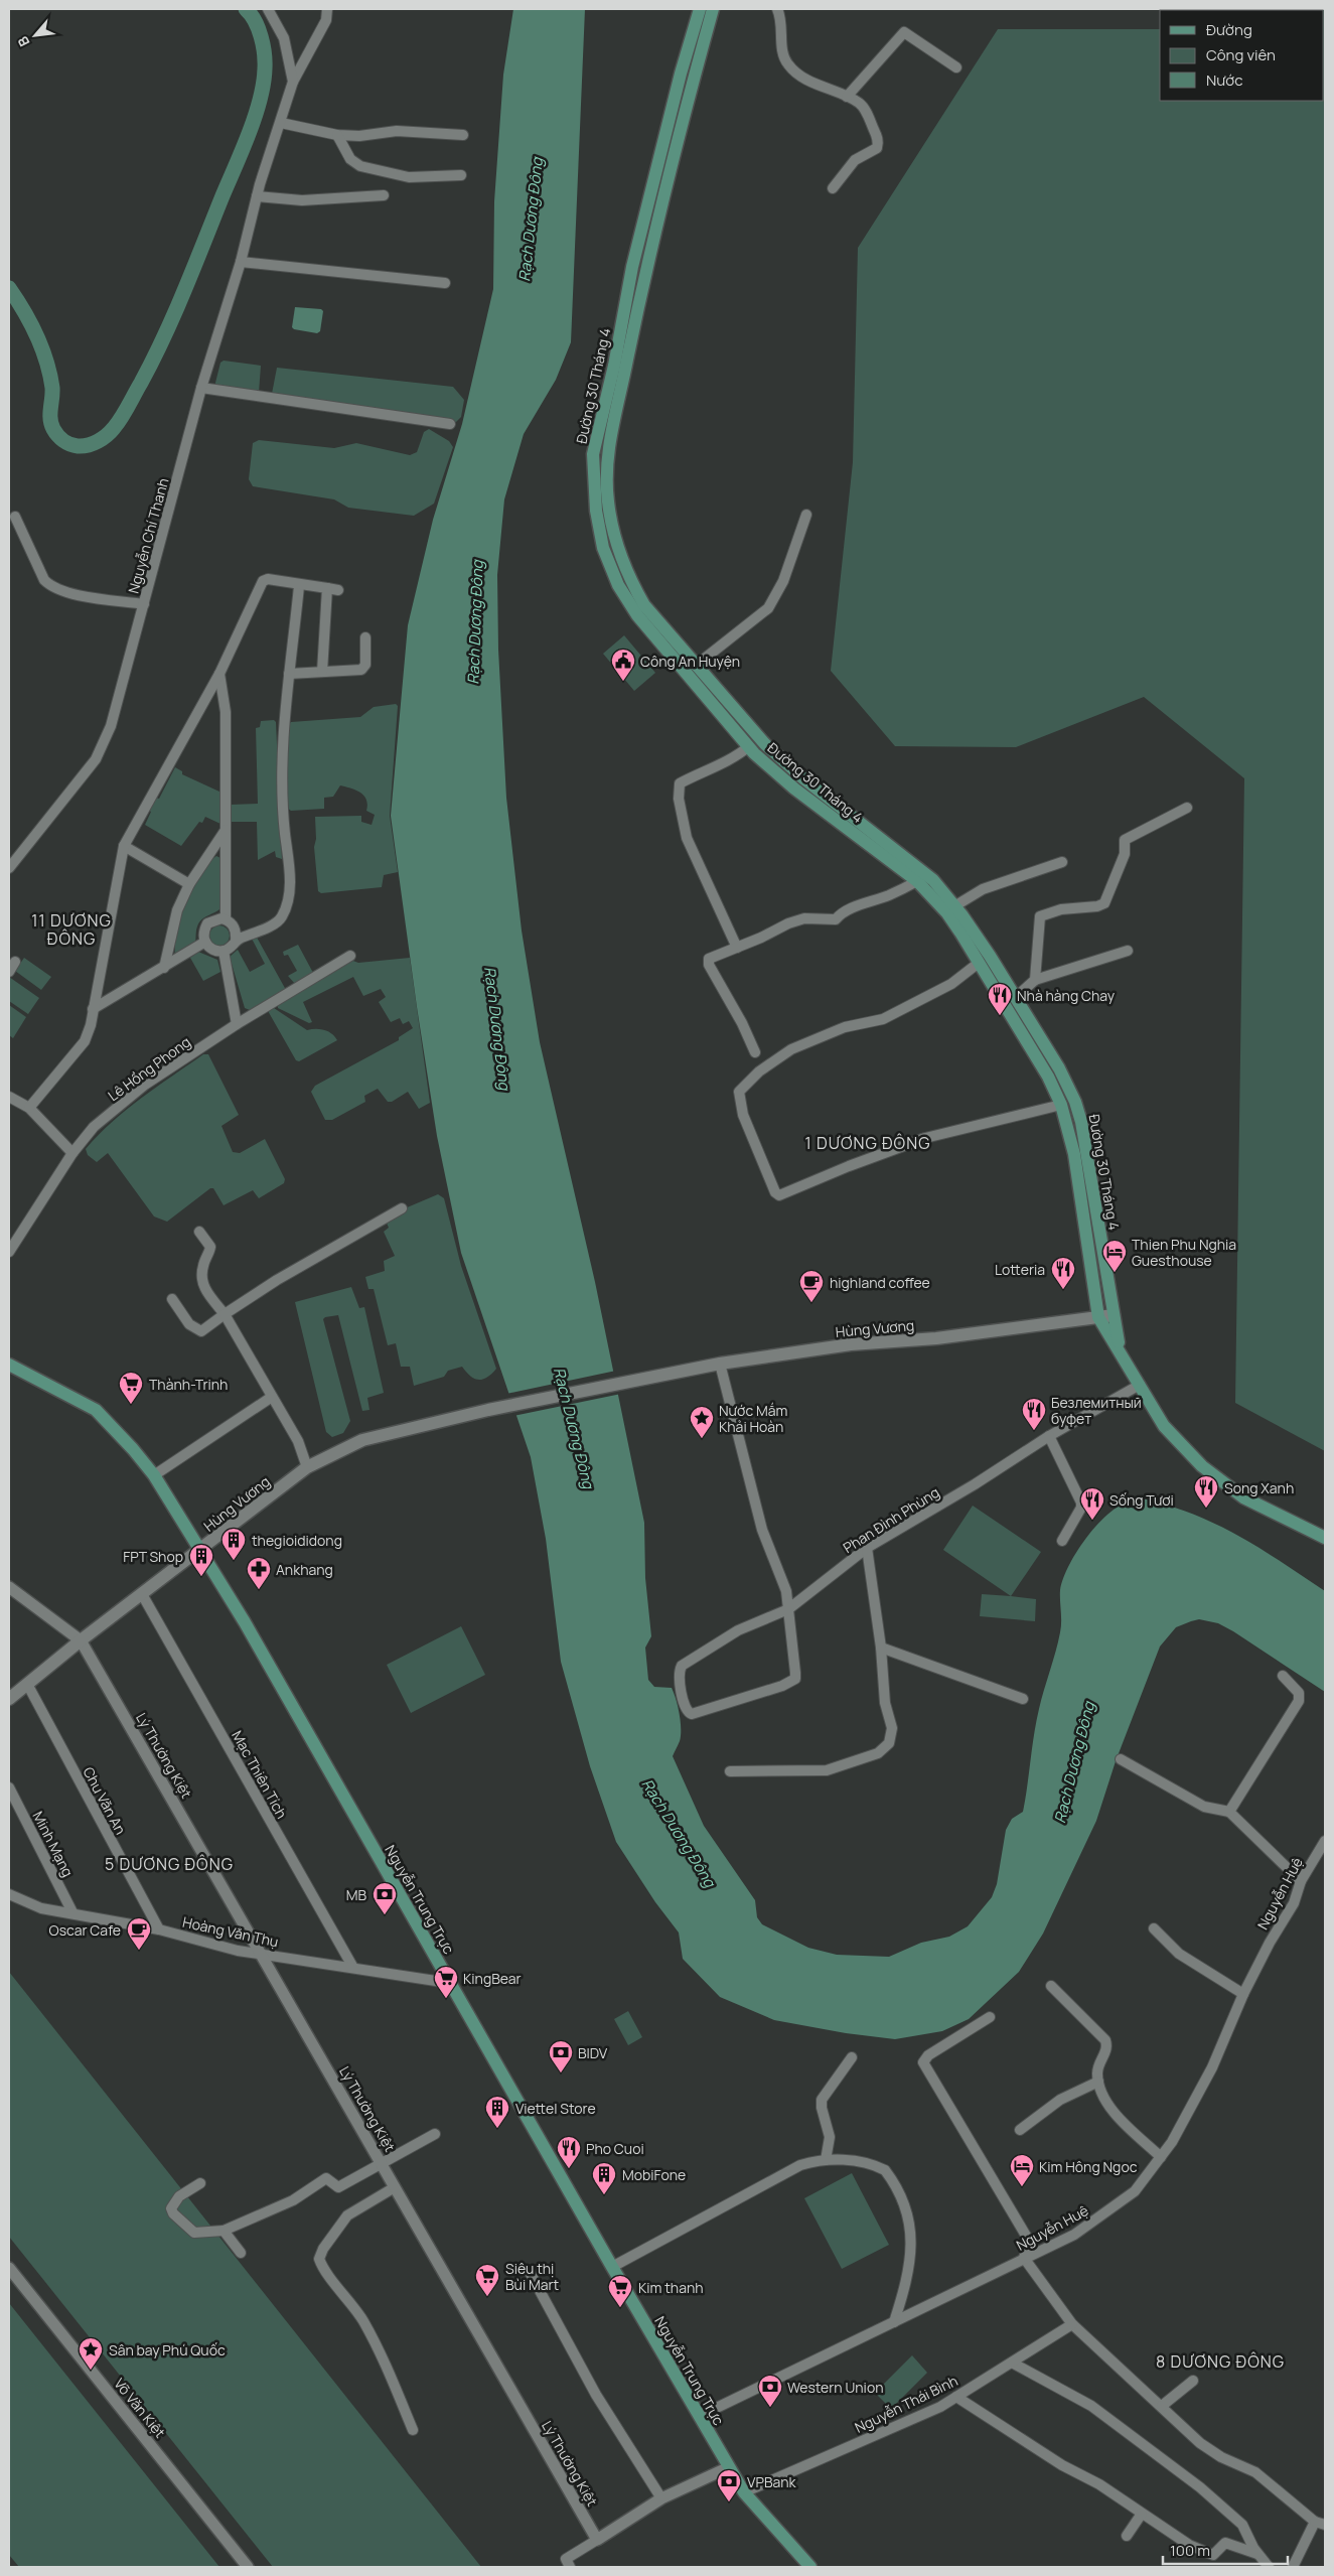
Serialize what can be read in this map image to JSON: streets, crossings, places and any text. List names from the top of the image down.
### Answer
{
  "streets": {
    "main road": ["Đường 30 Tháng 4", "Hùng Vương", "Nguyễn Trung Trực"],
    "street": [
      "Nguyễn Chí Thanh",
      "Lê Hồng Phong",
      "Phan Đình Phùng",
      "Lý Thường Kiệt",
      "Mạc Thiên Tích",
      "Chu Văn An",
      "Minh Mạng",
      "Nguyễn Huệ",
      "Hoàng Văn Thụ",
      "Nguyễn Thái Bình",
      "Võ Văn Kiệt"
    ]
  },
  "crossings": [
    ["Đường 30 Tháng 4", "Hùng Vương"],
    ["Đường 30 Tháng 4", "Phan Đình Phùng"],
    ["Hùng Vương", "Lý Thường Kiệt"],
    ["Hùng Vương", "Mạc Thiên Tích"],
    ["Hùng Vương", "Chu Văn An"],
    ["Hùng Vương", "Nguyễn Trung Trực"],
    ["Lý Thường Kiệt", "Hoàng Văn Thụ"],
    ["Mạc Thiên Tích", "Hoàng Văn Thụ"],
    ["Chu Văn An", "Hoàng Văn Thụ"],
    ["Minh Mạng", "Hoàng Văn Thụ"],
    ["Nguyễn Huệ", "Nguyễn Trung Trực"],
    ["Nguyễn Trung Trực", "Hoàng Văn Thụ"],
    ["Nguyễn Trung Trực", "Nguyễn Thái Bình"]
  ],
  "districts": [
    "11 DƯƠNG ĐÔNG",
    "1 DƯƠNG ĐÔNG",
    "5 DƯƠNG ĐÔNG",
    "8 DƯƠNG ĐÔNG"
  ],
  "water": ["Rạch Dương Đông"],
  "places": {
    "public building": ["Công An Huyện"],
    "restaurant": [
      "Nhà hàng Chay",
      "Lotteria",
      "Безлемитный буфет",
      "Song Xanh",
      "Sống Tươi",
      "Pho Cuoi"
    ],
    "hotel": ["Thien Phu Nghia Guesthouse", "Kim Hông Ngoc"],
    "cafe": ["highland coffee", "Oscar Cafe"],
    "supermarket": [
      "Thành-Trinh",
      "KingBear",
      "Siêu thị Bùi Mart",
      "Kim thanh"
    ],
    "place": ["Nước Mắm Khải Hoàn", "Sân bay Phú Quốc"],
    "building": [
      "thegioididong",
      "FPT Shop",
      "Viettel Store",
      "MobiFone"
    ],
    "pharmacy": ["Ankhang"],
    "bank": [
      "MB",
      "BIDV",
      "Western Union",
      "VPBank"
    ]
  },
  "legend": ["Đường", "Công viên", "Nước"],
  "scale_bar": "100 m",
  "north": "bottom left"
}
